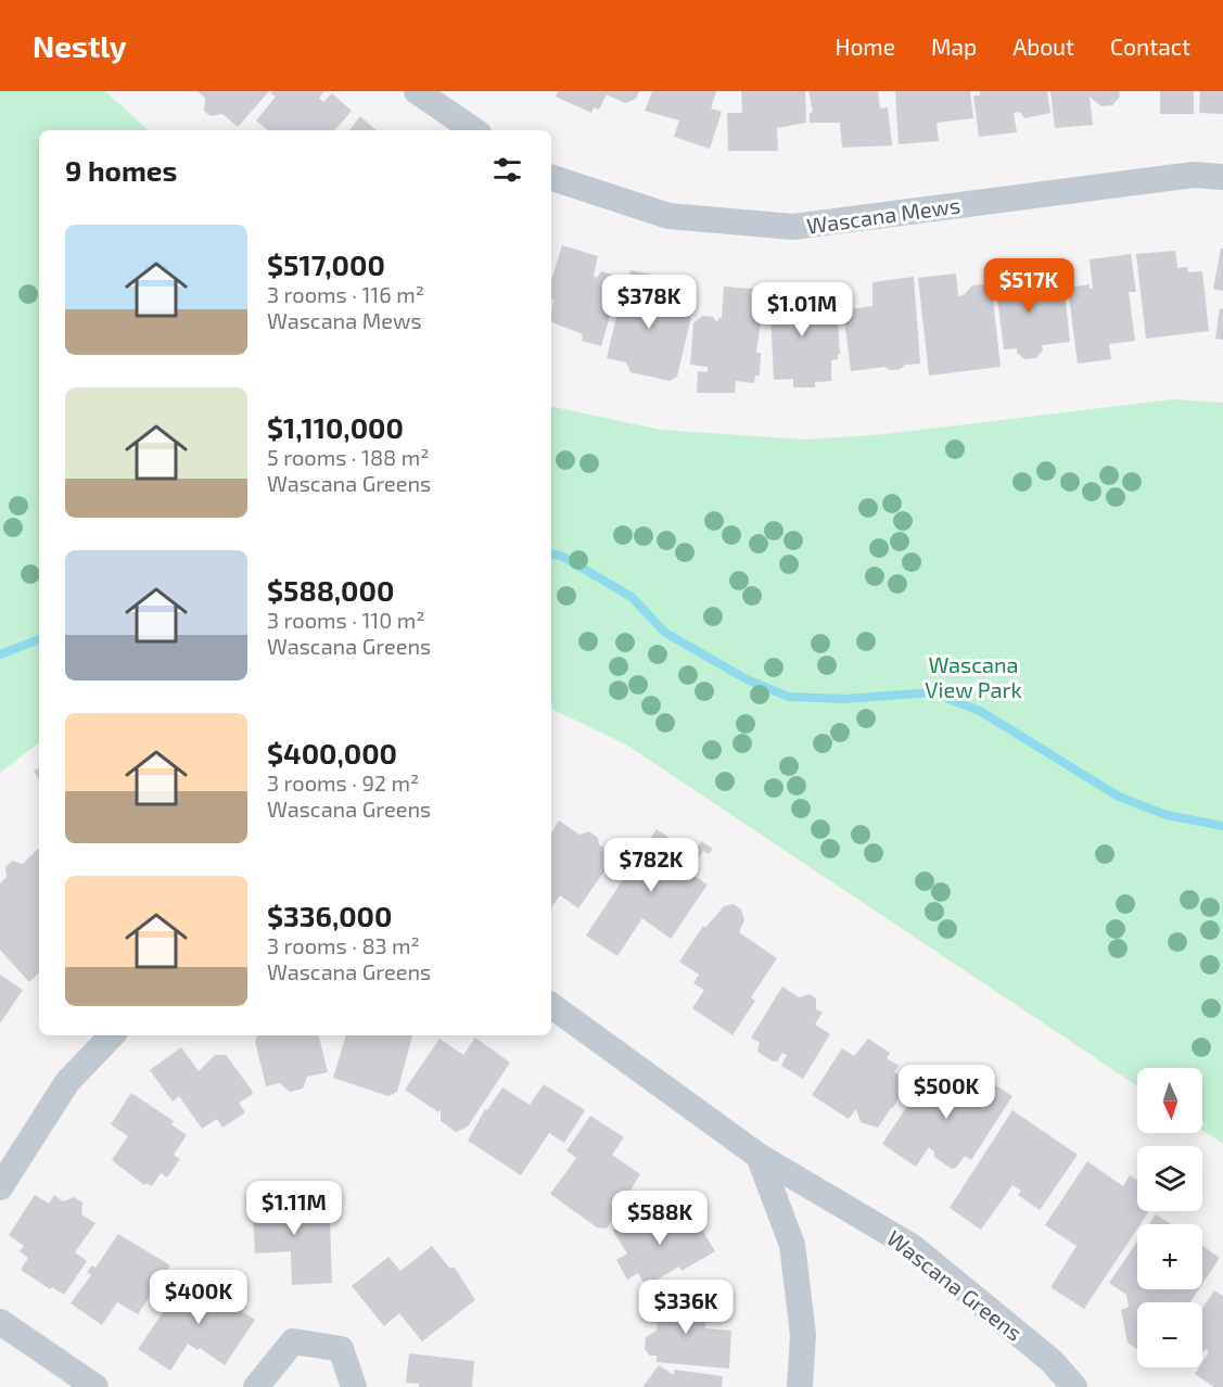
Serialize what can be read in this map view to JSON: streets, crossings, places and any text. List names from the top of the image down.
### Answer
{
  "streets": {
    "street": ["Wascana Mews", "Wascana Greens"]
  },
  "parks": ["Wascana View Park"],
  "north": "bottom",
  "page": {
    "header": "Nestly",
    "nav": [
      "Home",
      "Map",
      "About",
      "Contact"
    ],
    "heading": "9 homes",
    "list": [
      {
        "name": "$517,000",
        "note": "3 rooms · 116 m² · Wascana Mews"
      },
      {
        "name": "$1,110,000",
        "note": "5 rooms · 188 m² · Wascana Greens"
      },
      {
        "name": "$588,000",
        "note": "3 rooms · 110 m² · Wascana Greens"
      },
      {
        "name": "$400,000",
        "note": "3 rooms · 92 m² · Wascana Greens"
      },
      {
        "name": "$336,000",
        "note": "3 rooms · 83 m² · Wascana Greens"
      }
    ],
    "price": [
      "$517K",
      "$378K",
      "$1.01M",
      "$782K",
      "$500K",
      "$1.11M",
      "$588K",
      "$400K",
      "$336K"
    ],
    "map_buttons": ["+", "−"]
  }
}
